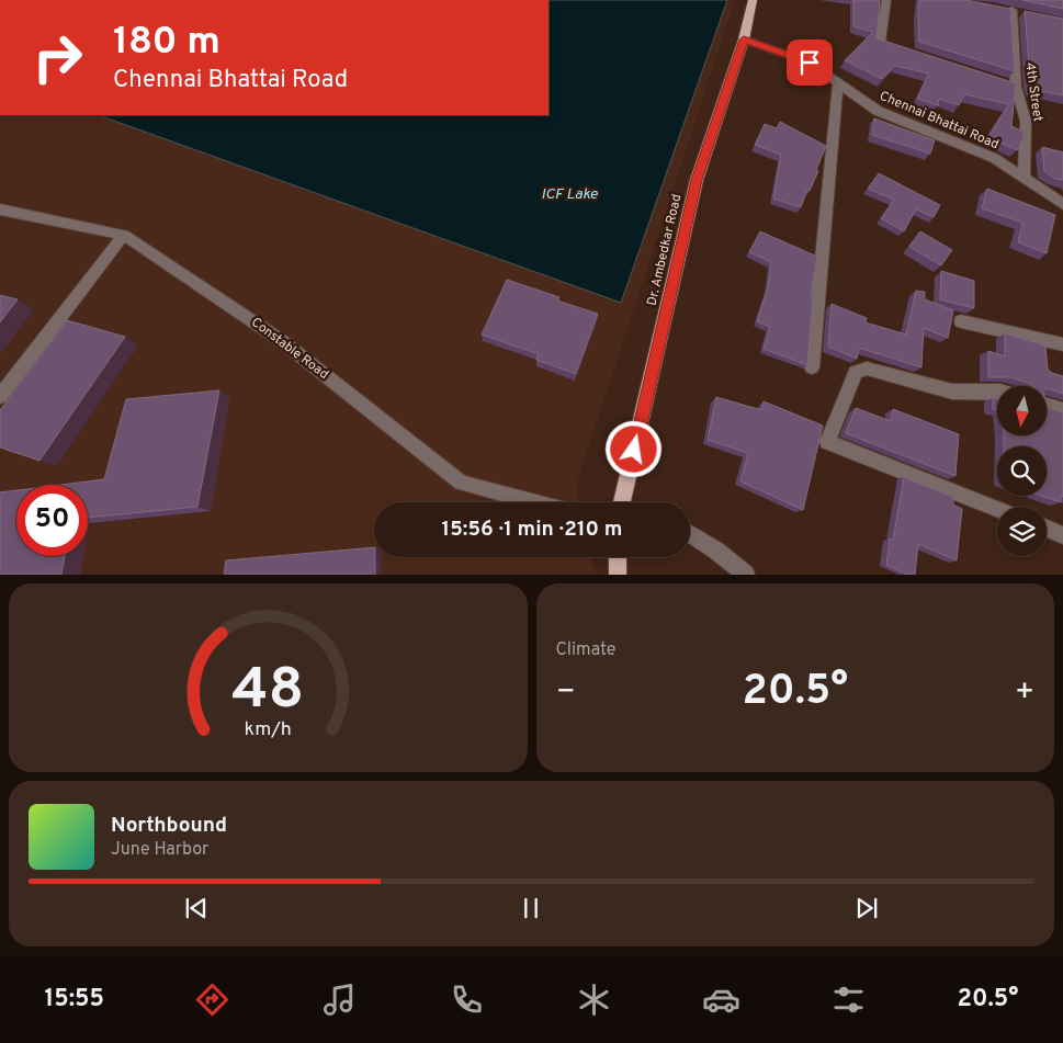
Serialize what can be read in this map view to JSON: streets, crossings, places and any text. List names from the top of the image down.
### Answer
{
  "streets": {
    "main road": ["Dr. Ambedkar Road"],
    "street": ["4th Street", "Chennai Bhattai Road", "Constable Road"]
  },
  "crossings": [
    ["4th Street", "Chennai Bhattai Road"],
    ["Chennai Bhattai Road", "Dr. Ambedkar Road"]
  ],
  "water": ["ICF Lake"],
  "north": "bottom",
  "page": {
    "turn": ["180 m", "Chennai Bhattai Road"],
    "limit": "50",
    "trip": "15:56 · 1 min · 210 m",
    "tile": "Climate",
    "heat": ["−", "20.5°", "+"],
    "song": ["Northbound", "June Harbor"],
    "tabs": ["15:55", "20.5°"],
    "gauge": ["48", "km/h"]
  }
}
